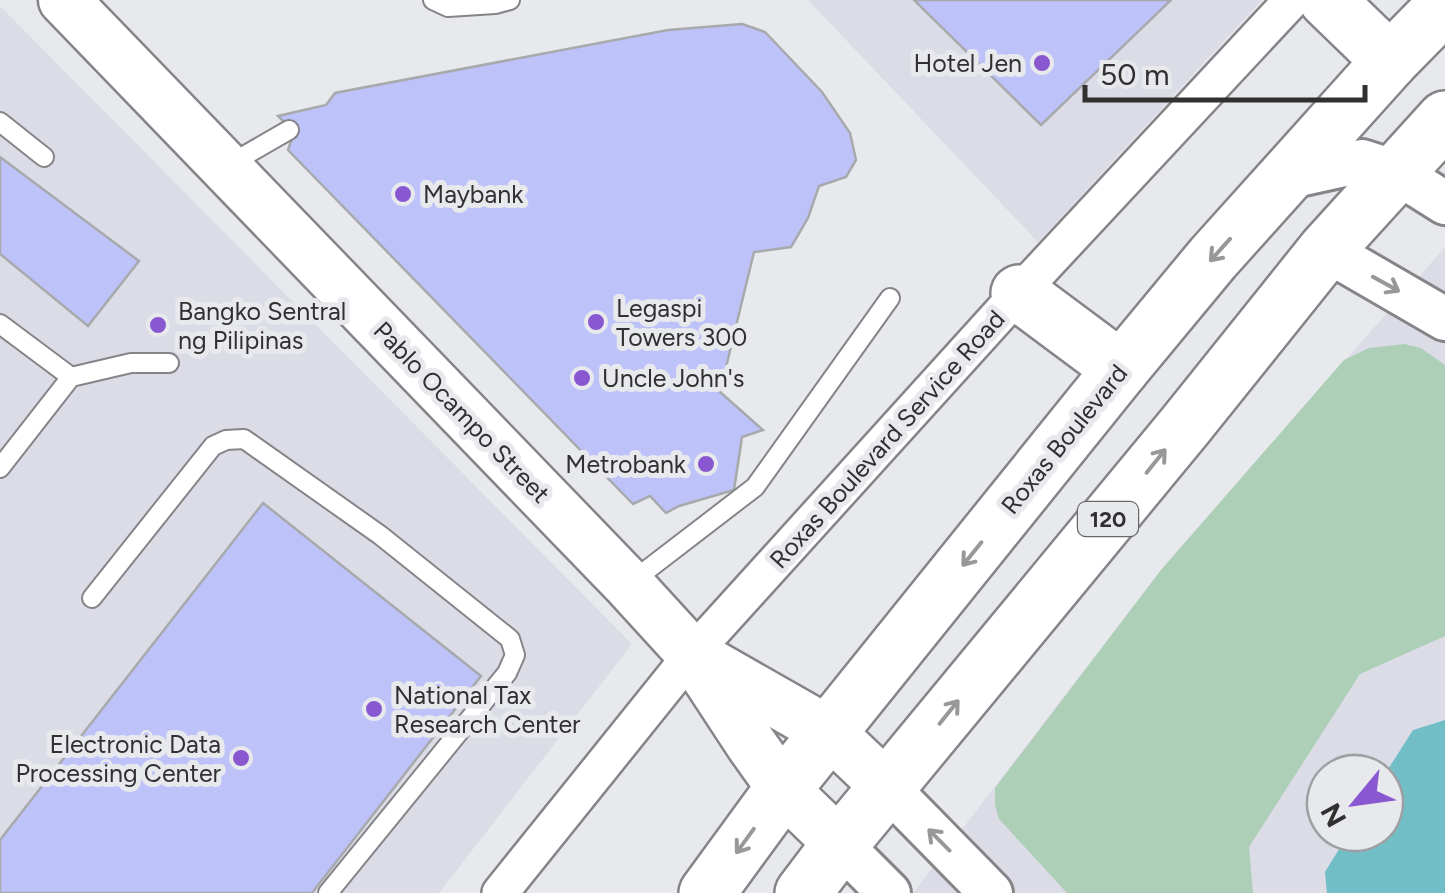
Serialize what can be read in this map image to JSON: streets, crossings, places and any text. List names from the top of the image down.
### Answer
{
  "streets": {
    "highway": ["Roxas Boulevard", "120"],
    "main road": ["Pablo Ocampo Street"],
    "street": ["Roxas Boulevard Service Road"]
  },
  "crossings": [
    ["Pablo Ocampo Street", "Roxas Boulevard Service Road"],
    ["Pablo Ocampo Street", "Roxas Boulevard"],
    ["Pablo Ocampo Street", "120"]
  ],
  "places": [
    "Hotel Jen",
    "Maybank",
    "Legaspi Towers 300",
    "Bangko Sentral ng Pilipinas",
    "Uncle John's",
    "Metrobank",
    "National Tax Research Center",
    "Electronic Data Processing Center"
  ],
  "scale_bar": "50 m",
  "north": "bottom left"
}
